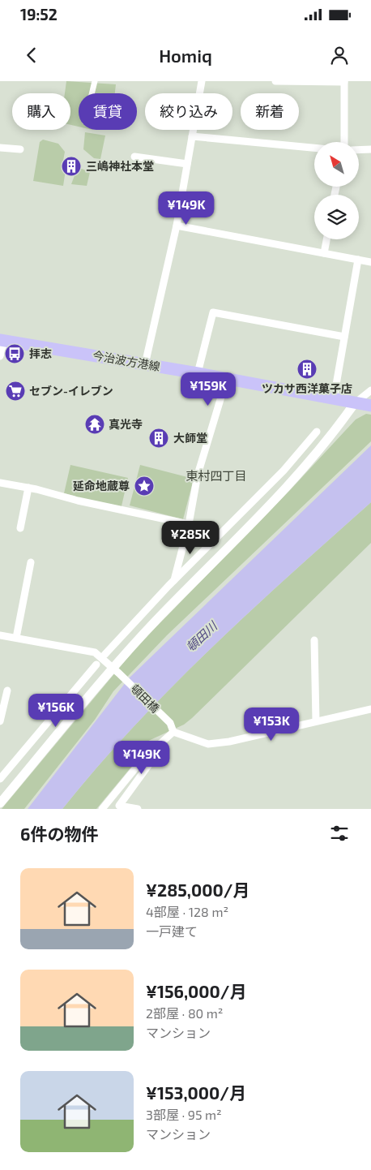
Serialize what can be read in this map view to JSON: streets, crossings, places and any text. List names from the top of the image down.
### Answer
{
  "streets": {
    "main road": ["今治波方港線"],
    "street": ["頓田橋"]
  },
  "districts": ["東村四丁目"],
  "water": ["頓田川"],
  "places": {
    "building": ["三嶋神社本堂", "ツカサ西洋菓子店", "大師堂"],
    "bus stop": ["拝志"],
    "supermarket": ["セブン-イレブン"],
    "temple": ["真光寺"],
    "place": ["延命地蔵尊"]
  },
  "north": "top left",
  "page": {
    "status": "19:52",
    "header": "Homiq",
    "chip": [
      "購入",
      "賃貸",
      "絞り込み",
      "新着"
    ],
    "price": [
      "¥149K",
      "¥159K",
      "¥285K",
      "¥156K",
      "¥153K",
      "¥149K"
    ],
    "heading": "6件の物件",
    "list": [
      {
        "name": "¥285,000/月",
        "note": "4部屋 · 128 m² · 一戸建て"
      },
      {
        "name": "¥156,000/月",
        "note": "2部屋 · 80 m² · マンション"
      },
      {
        "name": "¥153,000/月",
        "note": "3部屋 · 95 m² · マンション"
      }
    ]
  }
}
